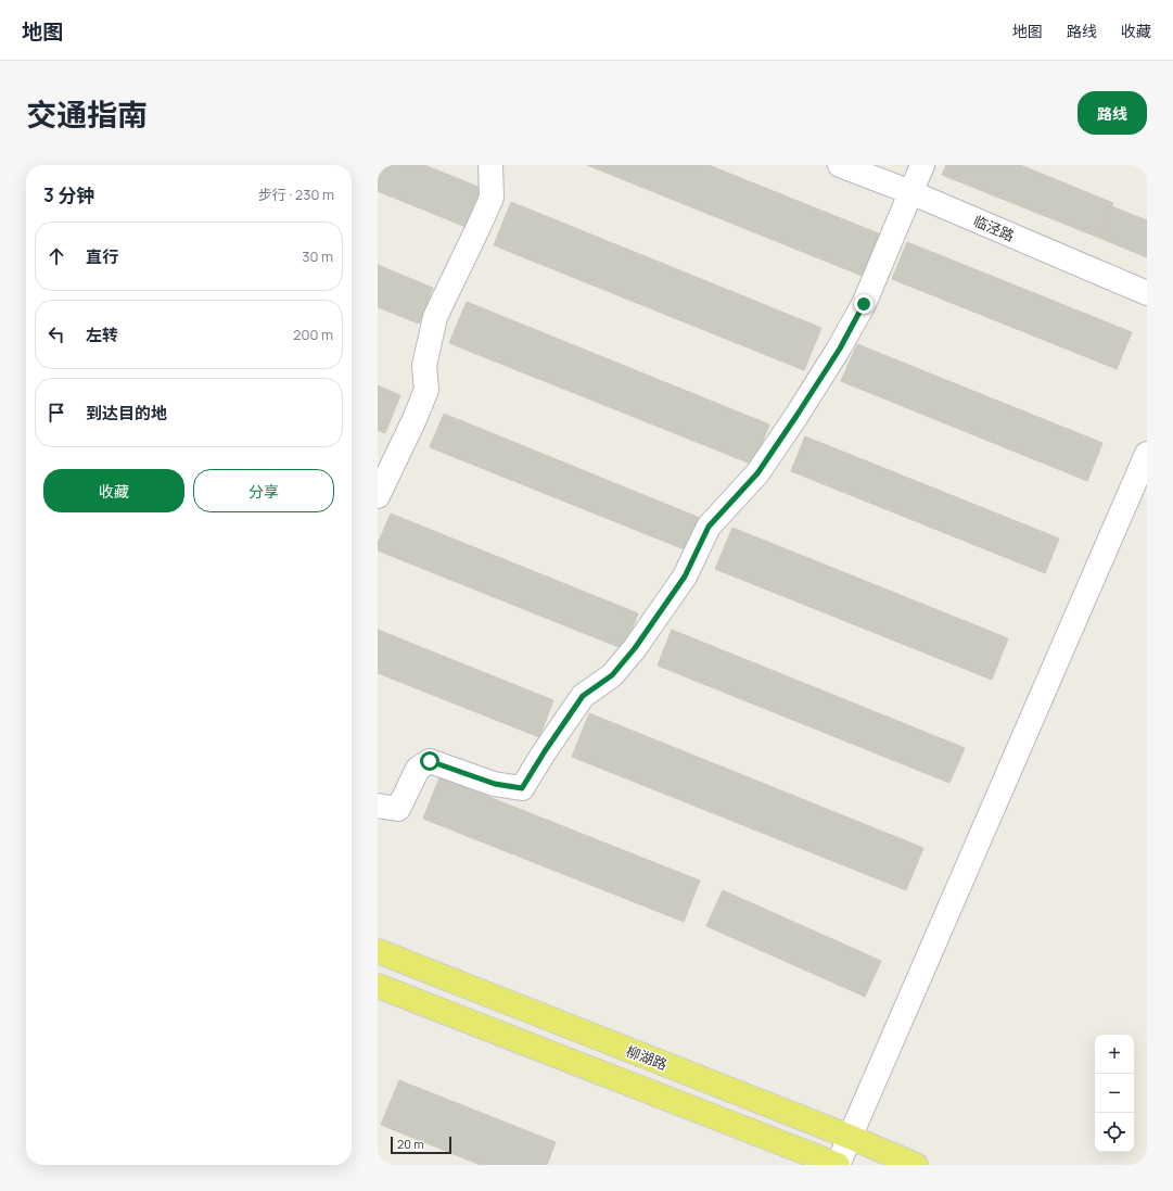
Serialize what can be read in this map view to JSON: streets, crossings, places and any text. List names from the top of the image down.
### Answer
{
  "streets": {
    "main road": ["柳湖路"],
    "street": ["临泾路"]
  },
  "scale_bar": "20 m",
  "page": {
    "header": "地图",
    "nav": ["地图", "路线", "收藏"],
    "title": "交通指南",
    "buttons": [
      "路线",
      ["收藏", "分享"]
    ],
    "heading": ["3 分钟", "步行 · 230 m"],
    "list": [
      ["直行", "30 m"],
      ["左转", "200 m"],
      "到达目的地"
    ],
    "map_buttons": ["+", "−"],
    "scale": "20 m"
  }
}
